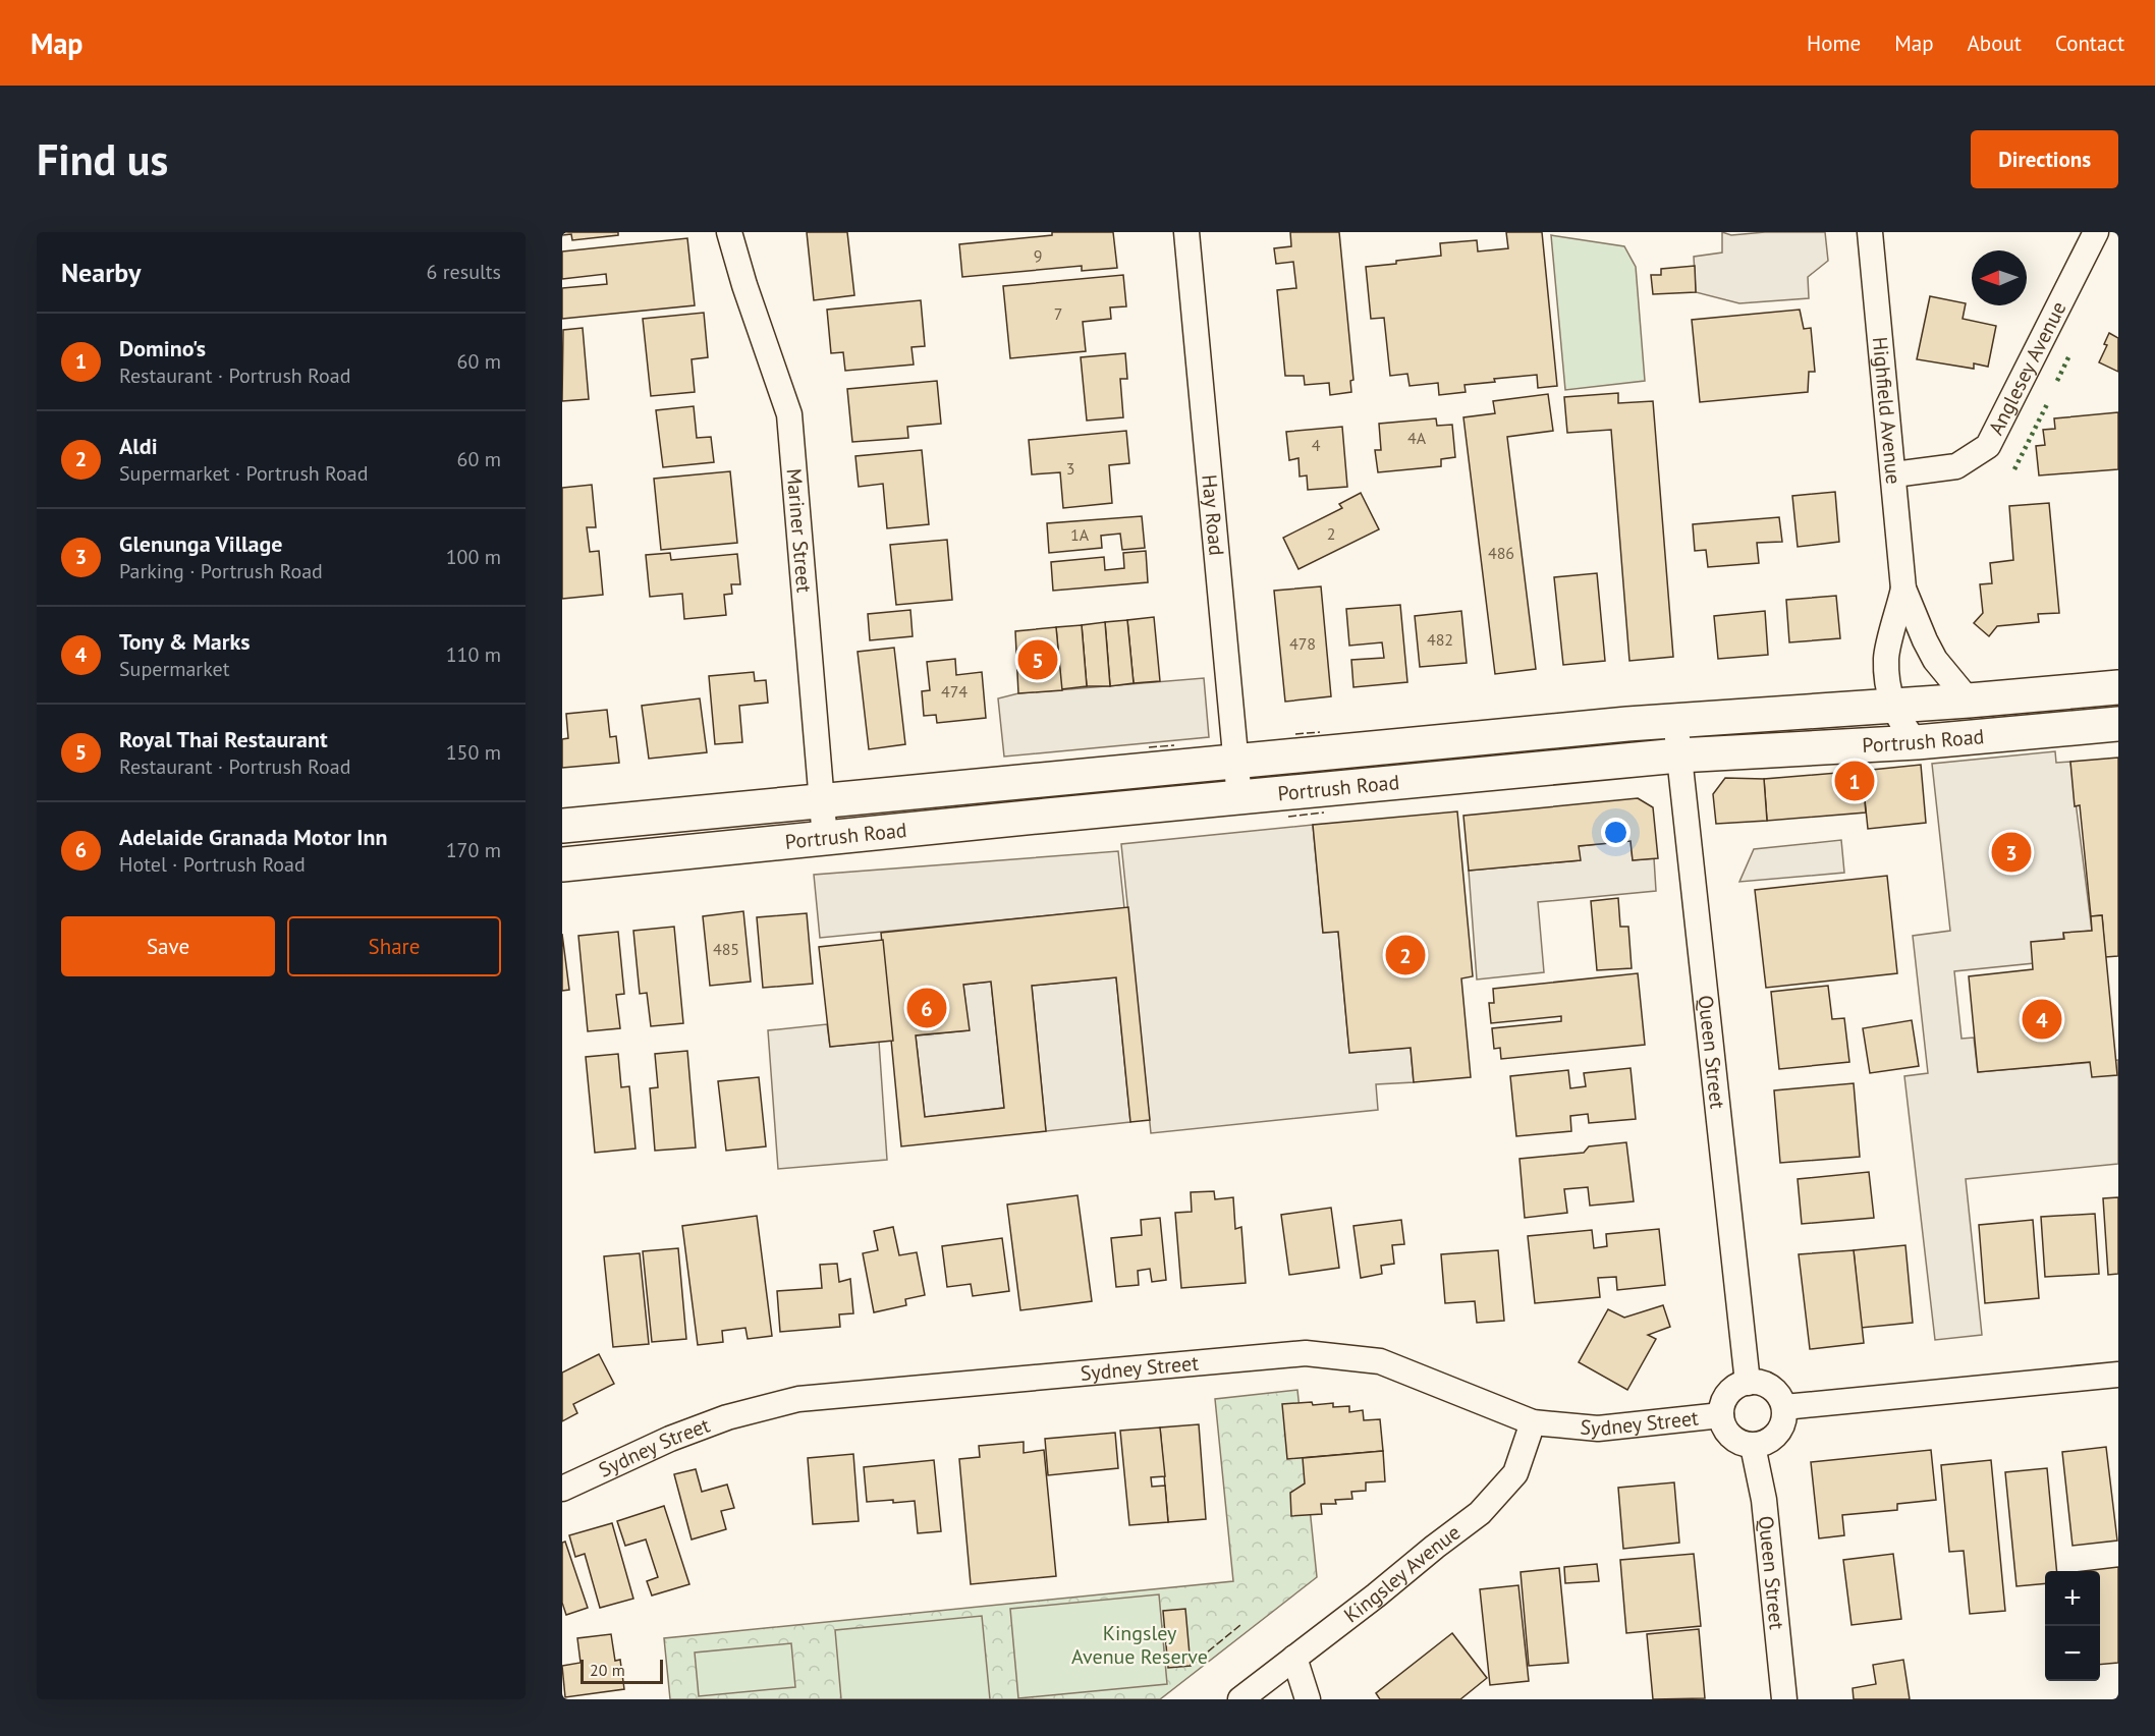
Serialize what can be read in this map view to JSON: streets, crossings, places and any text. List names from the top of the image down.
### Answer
{
  "streets": {
    "highway": ["Portrush Road"],
    "street": [
      "Anglesey Avenue",
      "Highfield Avenue",
      "Hay Road",
      "Mariner Street",
      "Queen Street",
      "Sydney Street",
      "Kingsley Avenue"
    ]
  },
  "crossings": [
    ["Anglesey Avenue", "Highfield Avenue"],
    ["Highfield Avenue", "Portrush Road"],
    ["Hay Road", "Portrush Road"],
    ["Mariner Street", "Portrush Road"],
    ["Portrush Road", "Queen Street"],
    ["Queen Street", "Sydney Street"],
    ["Sydney Street", "Kingsley Avenue"]
  ],
  "parks": ["Kingsley Avenue Reserve"],
  "house_numbers": [
    "9",
    "7",
    "4A",
    "4",
    "3",
    "2",
    "1A",
    "486",
    "482",
    "478",
    "474",
    "485"
  ],
  "scale_bar": "20 m",
  "north": "left",
  "page": {
    "header": "Map",
    "nav": [
      "Home",
      "Map",
      "About",
      "Contact"
    ],
    "buttons": [
      "Directions",
      ["Save", "Share"]
    ],
    "title": "Find us",
    "heading": ["Nearby", "6 results"],
    "list": [
      {
        "mark": "1",
        "name": "Domino's",
        "note": "Restaurant · Portrush Road",
        "value": "60 m"
      },
      {
        "mark": "2",
        "name": "Aldi",
        "note": "Supermarket · Portrush Road",
        "value": "60 m"
      },
      {
        "mark": "3",
        "name": "Glenunga Village",
        "note": "Parking · Portrush Road",
        "value": "100 m"
      },
      {
        "mark": "4",
        "name": "Tony & Marks",
        "note": "Supermarket",
        "value": "110 m"
      },
      {
        "mark": "5",
        "name": "Royal Thai Restaurant",
        "note": "Restaurant · Portrush Road",
        "value": "150 m"
      },
      {
        "mark": "6",
        "name": "Adelaide Granada Motor Inn",
        "note": "Hotel · Portrush Road",
        "value": "170 m"
      }
    ],
    "pins": [
      "5",
      "1",
      "3",
      "2",
      "6",
      "4"
    ],
    "map_buttons": ["+", "−"],
    "scale": "20 m"
  }
}
